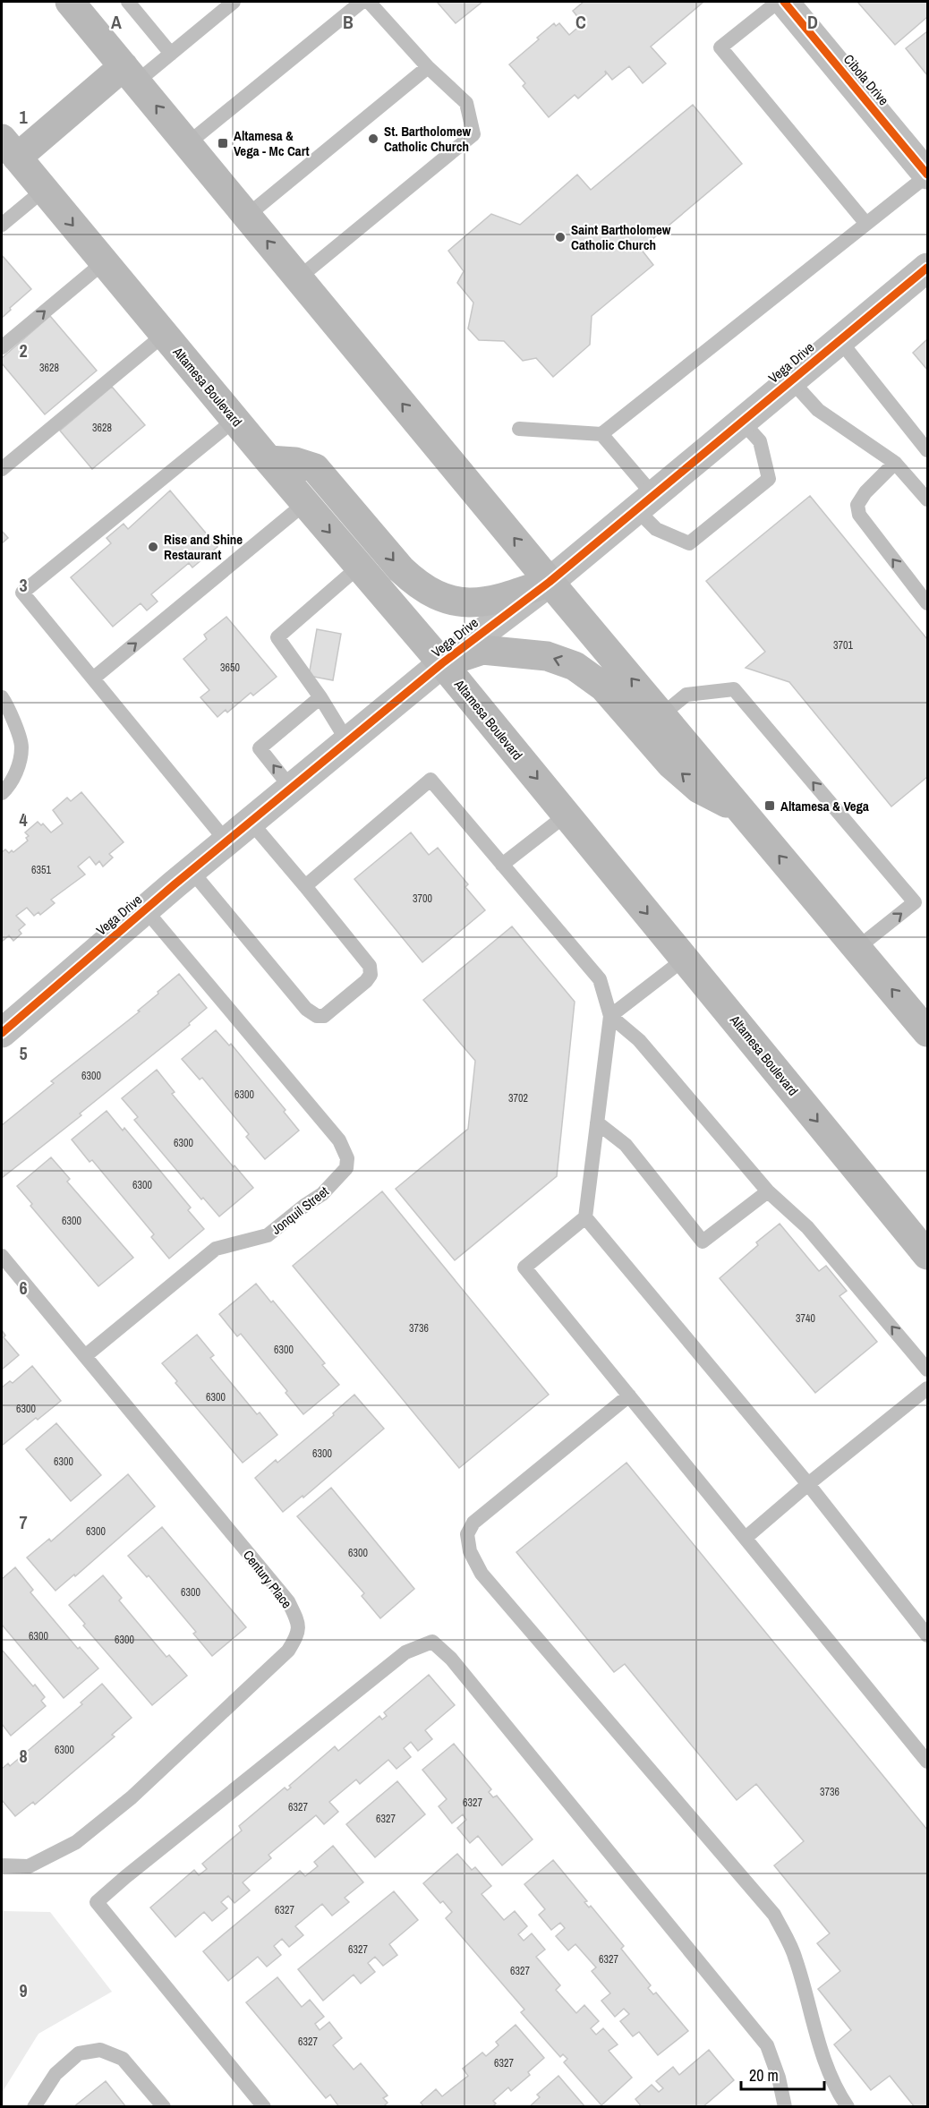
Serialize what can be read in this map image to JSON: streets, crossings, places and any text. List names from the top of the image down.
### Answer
{
  "streets": {
    "main road": ["Altamesa Boulevard"],
    "street": ["Cibola Drive", "Vega Drive"],
    "lane": ["Jonquil Street", "Century Place"]
  },
  "crossings": [
    ["Vega Drive", "Altamesa Boulevard"],
    ["Vega Drive", "Jonquil Street"],
    ["Jonquil Street", "Century Place"]
  ],
  "places": {
    "other": ["St. Bartholomew Catholic Church", "Saint Bartholomew Catholic Church", "Rise and Shine Restaurant"],
    "transit": ["Altamesa & Vega - Mc Cart", "Altamesa & Vega"]
  },
  "house_numbers": [
    "3628",
    "3628",
    "3701",
    "3650",
    "6351",
    "3700",
    "6300",
    "6300",
    "3702",
    "6300",
    "6300",
    "6300",
    "3740",
    "3736",
    "6300",
    "6300",
    "6300",
    "6300",
    "6300",
    "6300",
    "6300",
    "6300",
    "6300",
    "6300",
    "6300",
    "3736",
    "6327",
    "6327",
    "6327",
    "6327",
    "6327",
    "6327",
    "6327",
    "6327",
    "6327"
  ],
  "scale_bar": "20 m",
  "grid": {
    "columns": [
      "A",
      "B",
      "C",
      "D"
    ],
    "rows": [
      "1",
      "2",
      "3",
      "4",
      "5",
      "6",
      "7",
      "8",
      "9"
    ]
  }
}
